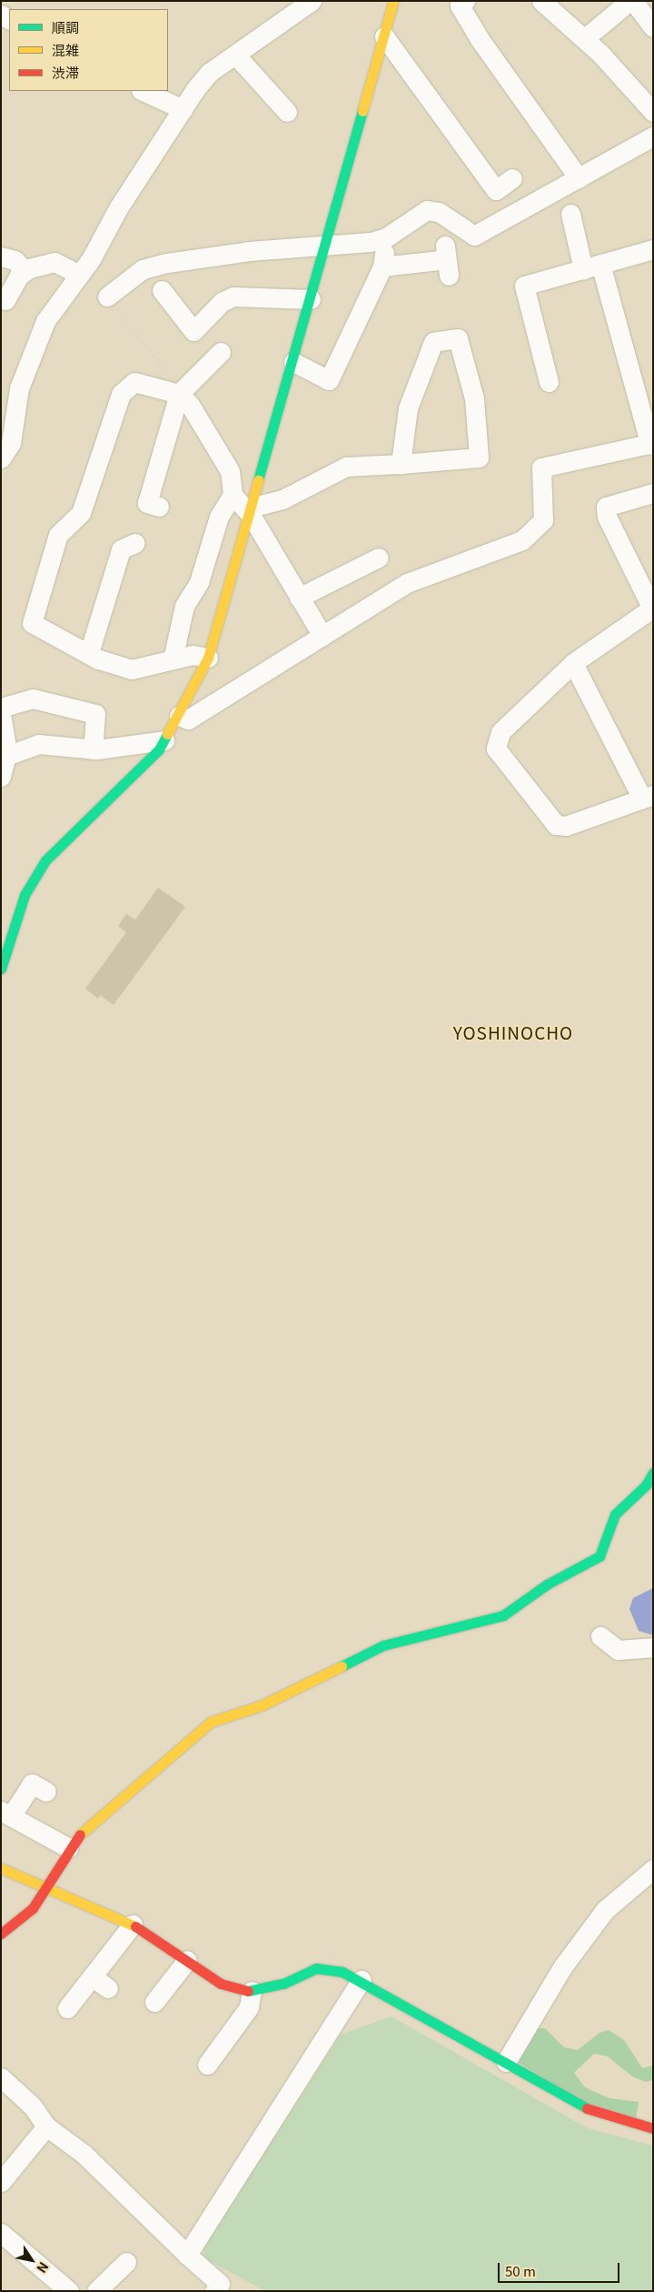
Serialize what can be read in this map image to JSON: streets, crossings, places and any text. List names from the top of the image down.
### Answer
{
  "districts": ["YOSHINOCHO"],
  "legend": ["順調", "混雑", "渋滞"],
  "scale_bar": "50 m",
  "north": "bottom right"
}
